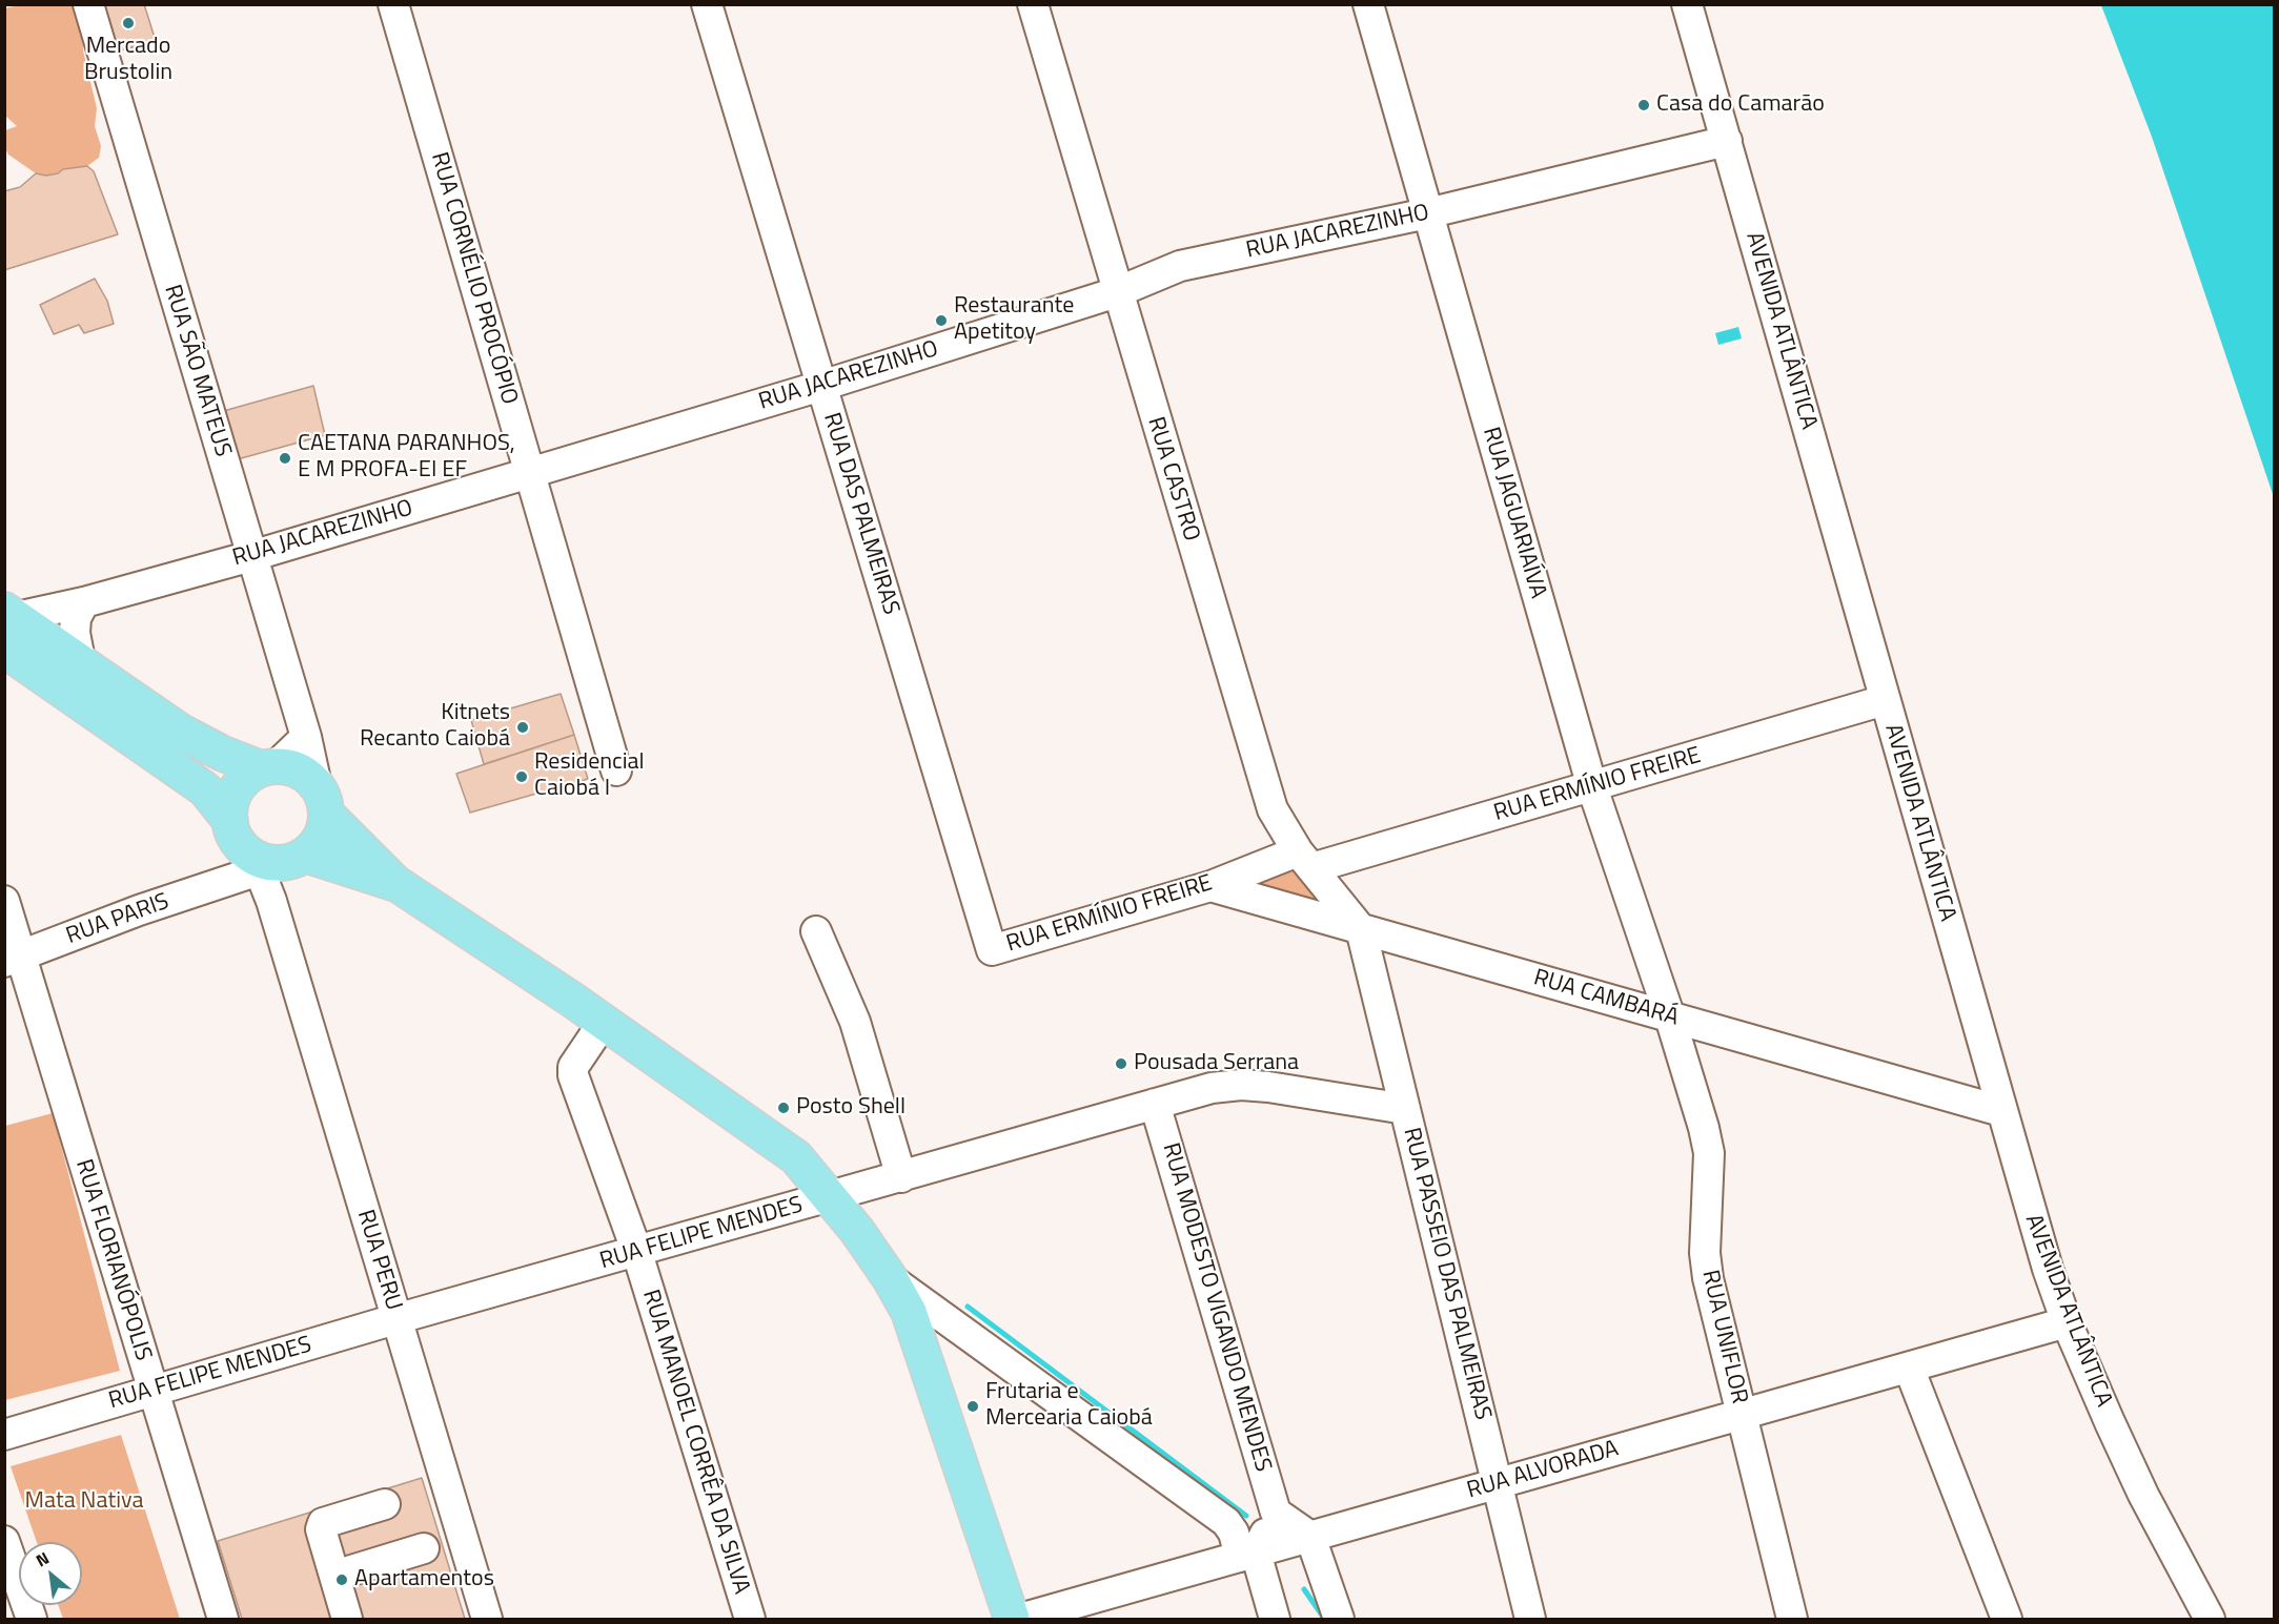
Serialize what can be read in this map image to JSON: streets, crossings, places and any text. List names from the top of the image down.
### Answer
{
  "streets": {
    "street": [
      "RUA JACAREZINHO",
      "RUA CORNÉLIO PROCÓPIO",
      "AVENIDA ATLÂNTICA",
      "RUA SÃO MATEUS",
      "RUA CASTRO",
      "RUA JAGUARIAÍVA",
      "RUA DAS PALMEIRAS",
      "RUA ERMÍNIO FREIRE",
      "RUA PARIS",
      "RUA CAMBARÁ",
      "RUA FELIPE MENDES",
      "RUA FLORIANÓPOLIS",
      "RUA PERU",
      "RUA PASSEIO DAS PALMEIRAS",
      "RUA MODESTO VIGANDO MENDES",
      "RUA UNIFLOR",
      "RUA MANOEL CORRÊA DA SILVA",
      "RUA ALVORADA"
    ]
  },
  "crossings": [
    ["RUA JACAREZINHO", "RUA CORNÉLIO PROCÓPIO"],
    ["RUA JACAREZINHO", "AVENIDA ATLÂNTICA"],
    ["RUA JACAREZINHO", "RUA SÃO MATEUS"],
    ["RUA JACAREZINHO", "RUA CASTRO"],
    ["RUA JACAREZINHO", "RUA JAGUARIAÍVA"],
    ["RUA JACAREZINHO", "RUA DAS PALMEIRAS"],
    ["AVENIDA ATLÂNTICA", "RUA ERMÍNIO FREIRE"],
    ["AVENIDA ATLÂNTICA", "RUA CAMBARÁ"],
    ["AVENIDA ATLÂNTICA", "RUA ALVORADA"],
    ["RUA SÃO MATEUS", "RUA PARIS"],
    ["RUA SÃO MATEUS", "RUA PERU"],
    ["RUA CASTRO", "RUA ERMÍNIO FREIRE"],
    ["RUA CASTRO", "RUA CAMBARÁ"],
    ["RUA CASTRO", "RUA PASSEIO DAS PALMEIRAS"],
    ["RUA JAGUARIAÍVA", "RUA ERMÍNIO FREIRE"],
    ["RUA JAGUARIAÍVA", "RUA CAMBARÁ"],
    ["RUA JAGUARIAÍVA", "RUA UNIFLOR"],
    ["RUA DAS PALMEIRAS", "RUA ERMÍNIO FREIRE"],
    ["RUA ERMÍNIO FREIRE", "RUA CAMBARÁ"],
    ["RUA PARIS", "RUA FLORIANÓPOLIS"],
    ["RUA PARIS", "RUA PERU"],
    ["RUA CAMBARÁ", "RUA PASSEIO DAS PALMEIRAS"],
    ["RUA CAMBARÁ", "RUA UNIFLOR"],
    ["RUA FELIPE MENDES", "RUA FLORIANÓPOLIS"],
    ["RUA FELIPE MENDES", "RUA PERU"],
    ["RUA FELIPE MENDES", "RUA PASSEIO DAS PALMEIRAS"],
    ["RUA FELIPE MENDES", "RUA MODESTO VIGANDO MENDES"],
    ["RUA FELIPE MENDES", "RUA MANOEL CORRÊA DA SILVA"],
    ["RUA PASSEIO DAS PALMEIRAS", "RUA ALVORADA"],
    ["RUA UNIFLOR", "RUA ALVORADA"]
  ],
  "parks": ["Mata Nativa"],
  "places": [
    "Mercado Brustolin",
    "Casa do Camarão",
    "Restaurante Apetitoy",
    "CAETANA PARANHOS, E M PROFA-EI EF",
    "Kitnets Recanto Caiobá",
    "Residencial Caiobá I",
    "Pousada Serrana",
    "Posto Shell",
    "Frutaria e Mercearia Caiobá",
    "Apartamentos"
  ],
  "north": "top left"
}
